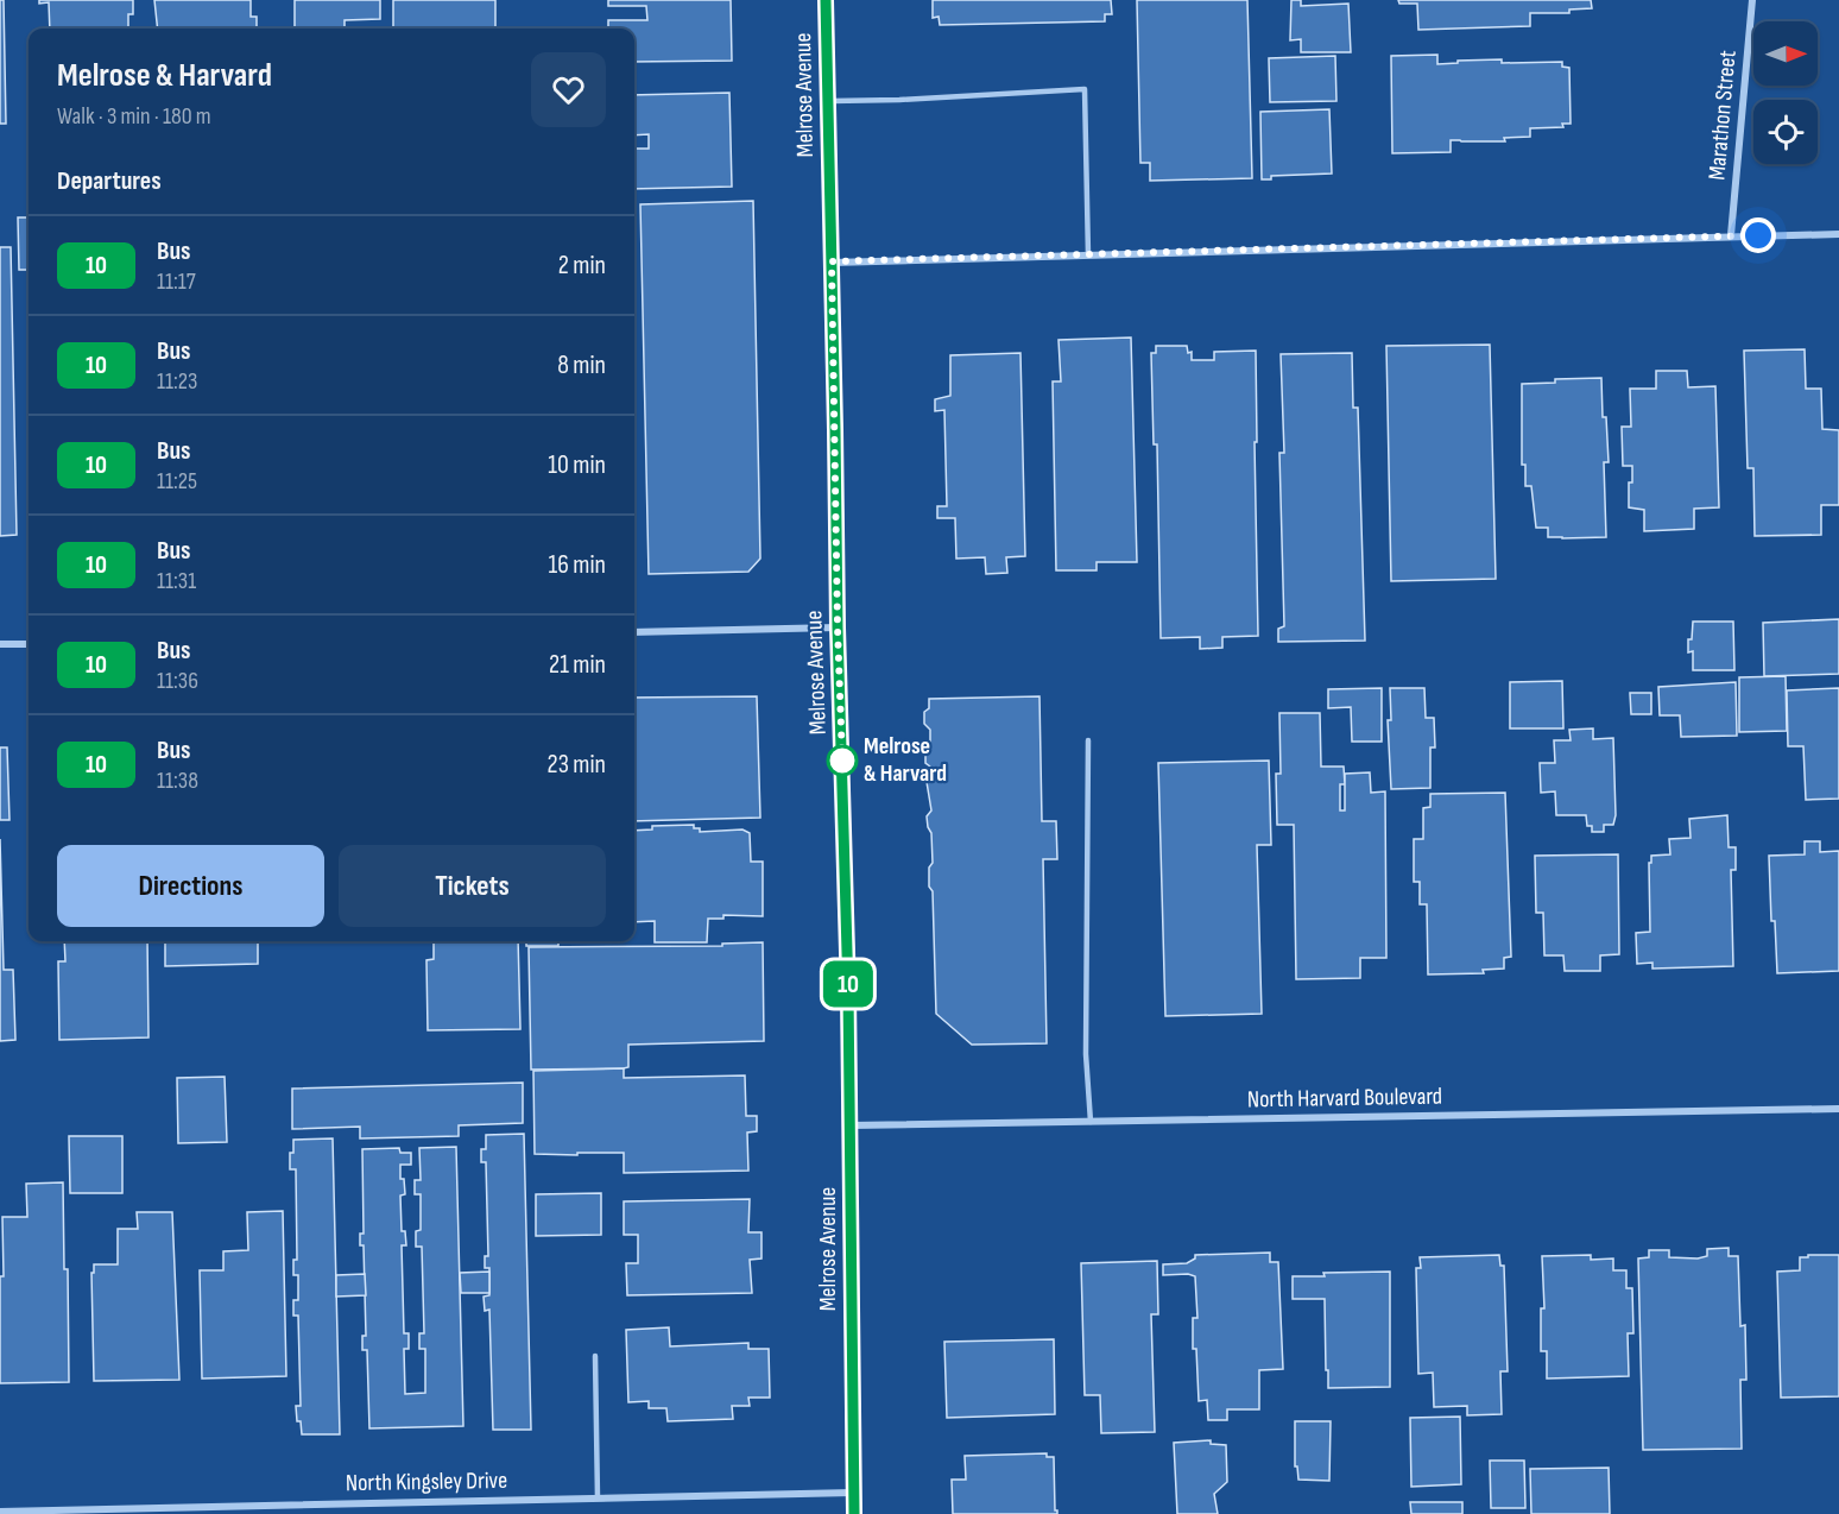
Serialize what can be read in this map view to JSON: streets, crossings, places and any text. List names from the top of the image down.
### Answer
{
  "streets": {
    "main road": ["Melrose Avenue"],
    "street": ["Marathon Street", "North Harvard Boulevard", "North Kingsley Drive"]
  },
  "crossings": [
    ["Melrose Avenue", "North Harvard Boulevard"],
    ["Melrose Avenue", "North Kingsley Drive"]
  ],
  "places": ["Melrose & Harvard"],
  "lines": ["bus line 10"],
  "north": "right",
  "page": {
    "on_map": "10",
    "heading": [
      ["Melrose & Harvard", "Walk · 3 min · 180 m"],
      "Departures"
    ],
    "list": [
      {
        "mark": "10",
        "name": "Bus",
        "note": "11:17",
        "value": "2 min"
      },
      {
        "mark": "10",
        "name": "Bus",
        "note": "11:23",
        "value": "8 min"
      },
      {
        "mark": "10",
        "name": "Bus",
        "note": "11:25",
        "value": "10 min"
      },
      {
        "mark": "10",
        "name": "Bus",
        "note": "11:31",
        "value": "16 min"
      },
      {
        "mark": "10",
        "name": "Bus",
        "note": "11:36",
        "value": "21 min"
      },
      {
        "mark": "10",
        "name": "Bus",
        "note": "11:38",
        "value": "23 min"
      }
    ],
    "buttons": ["Directions", "Tickets"]
  }
}
